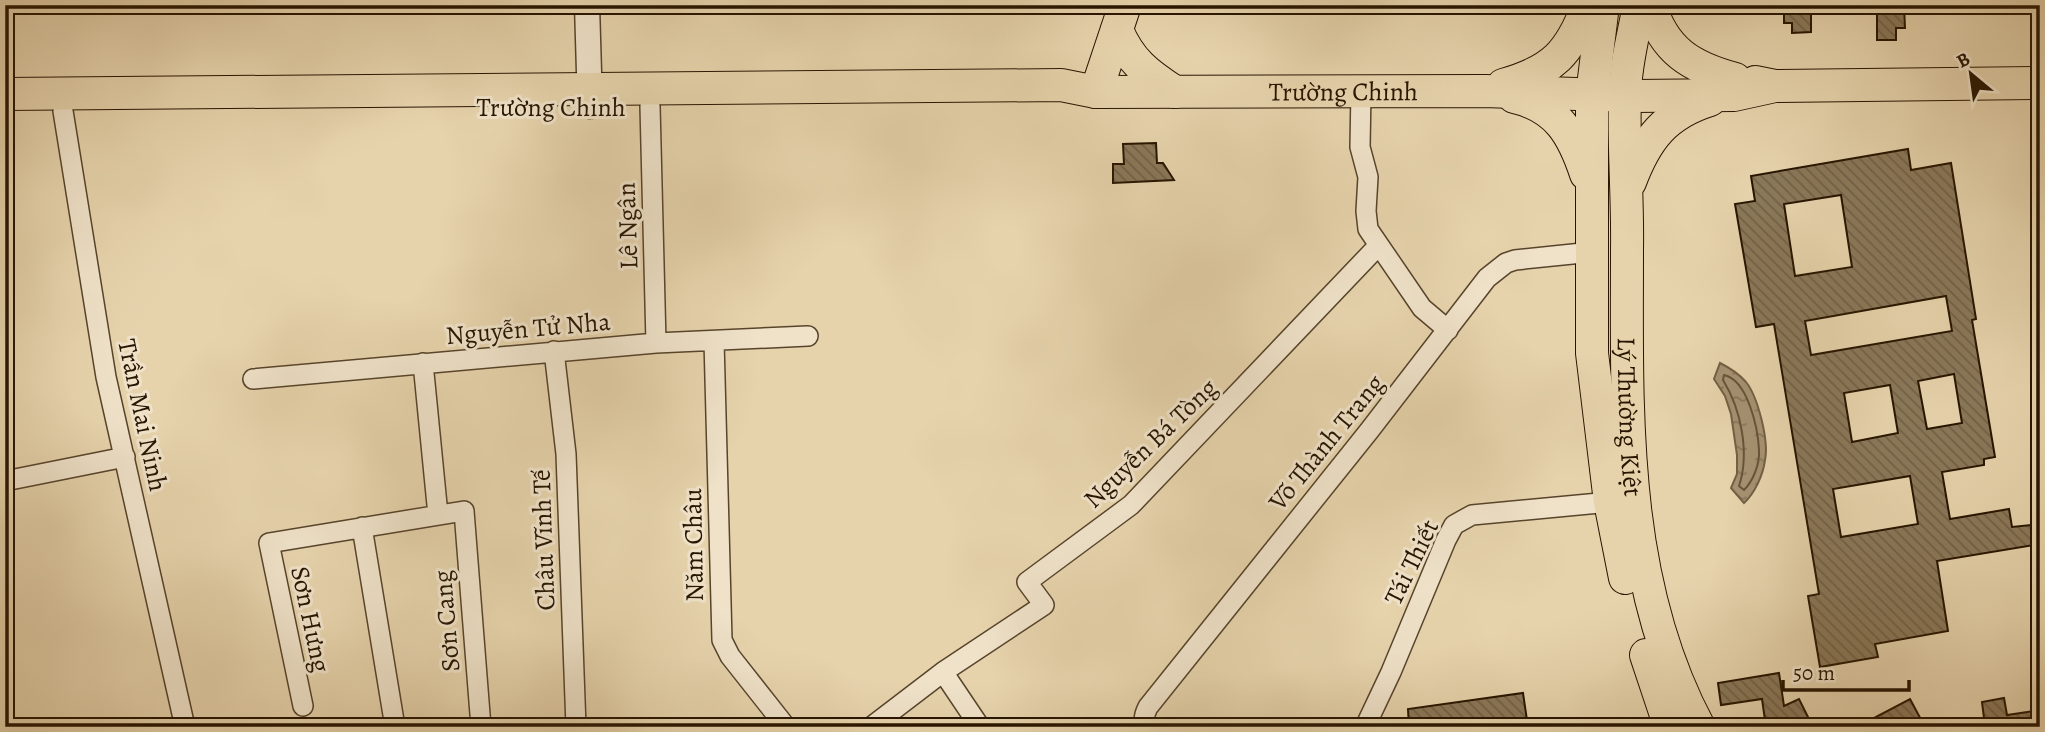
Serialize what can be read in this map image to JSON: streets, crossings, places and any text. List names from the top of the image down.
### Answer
{
  "streets": {
    "main road": ["Trường Chinh", "Lý Thường Kiệt"],
    "street": [
      "Lê Ngân",
      "Nguyễn Tử Nha",
      "Trần Mai Ninh",
      "Võ Thành Trang",
      "Nguyễn Bá Tòng",
      "Châu Vĩnh Tế",
      "Năm Châu",
      "Tái Thiết",
      "Sơn Hưng",
      "Sơn Cang"
    ]
  },
  "crossings": [
    ["Trường Chinh", "Lê Ngân"],
    ["Trường Chinh", "Trần Mai Ninh"],
    ["Trường Chinh", "Lý Thường Kiệt"],
    ["Lê Ngân", "Nguyễn Tử Nha"],
    ["Nguyễn Tử Nha", "Châu Vĩnh Tế"],
    ["Nguyễn Tử Nha", "Năm Châu"],
    ["Lý Thường Kiệt", "Võ Thành Trang"],
    ["Lý Thường Kiệt", "Tái Thiết"]
  ],
  "scale_bar": "50 m",
  "north": "top left"
}
